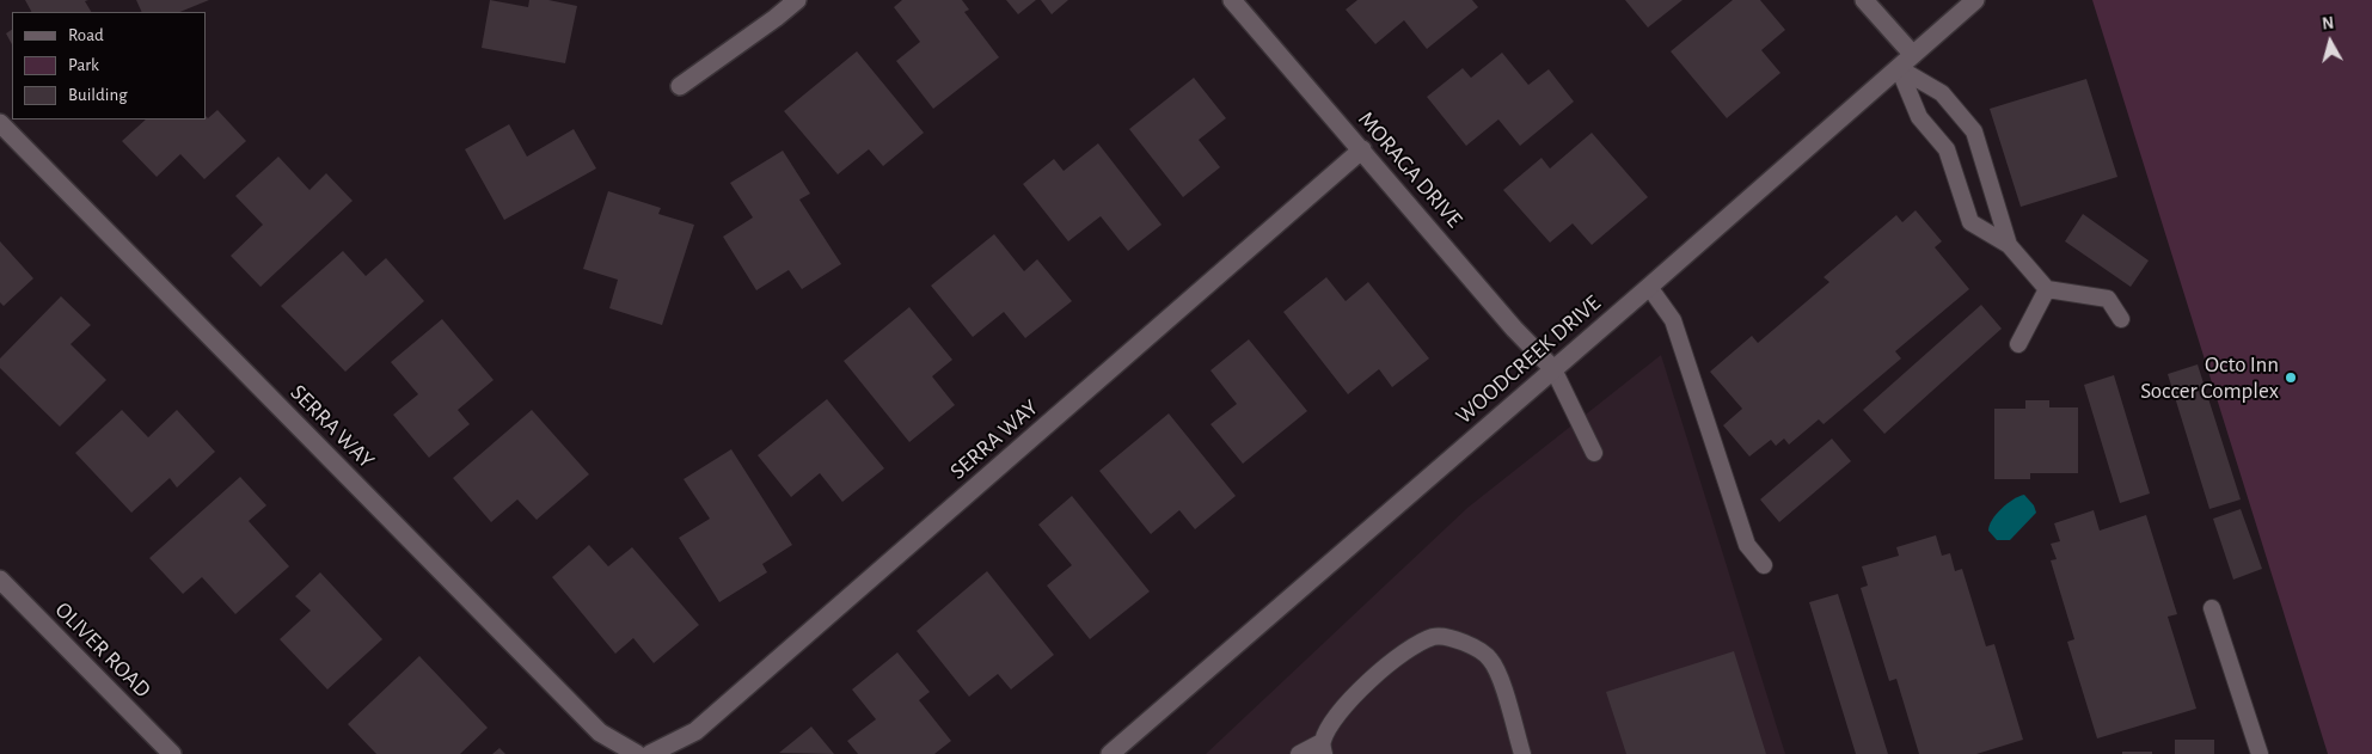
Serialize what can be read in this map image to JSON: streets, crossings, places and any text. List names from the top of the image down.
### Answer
{
  "streets": {
    "street": [
      "MORAGA DRIVE",
      "WOODCREEK DRIVE",
      "SERRA WAY",
      "OLIVER ROAD"
    ]
  },
  "crossings": [
    ["MORAGA DRIVE", "WOODCREEK DRIVE"],
    ["MORAGA DRIVE", "SERRA WAY"]
  ],
  "places": ["Octo Inn Soccer Complex"],
  "legend": ["Road", "Park", "Building"],
  "north": "top"
}
